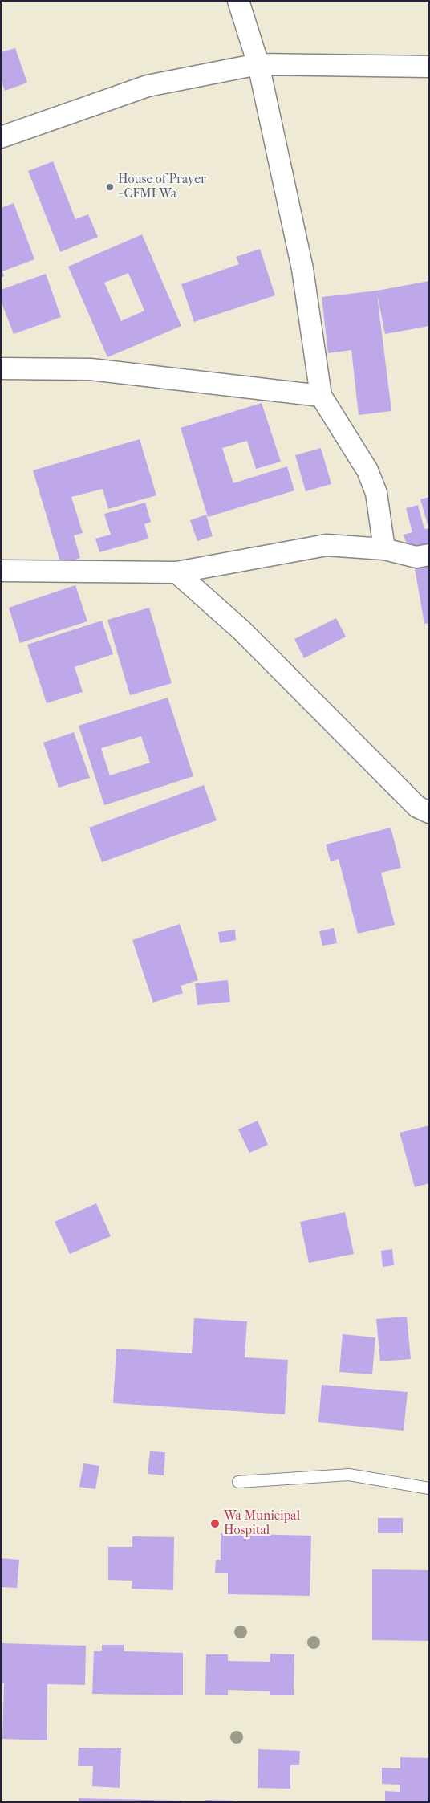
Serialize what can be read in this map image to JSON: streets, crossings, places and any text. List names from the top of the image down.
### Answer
{
  "places": ["House of Prayer - CFMI Wa", "Wa Municipal Hospital"]
}
